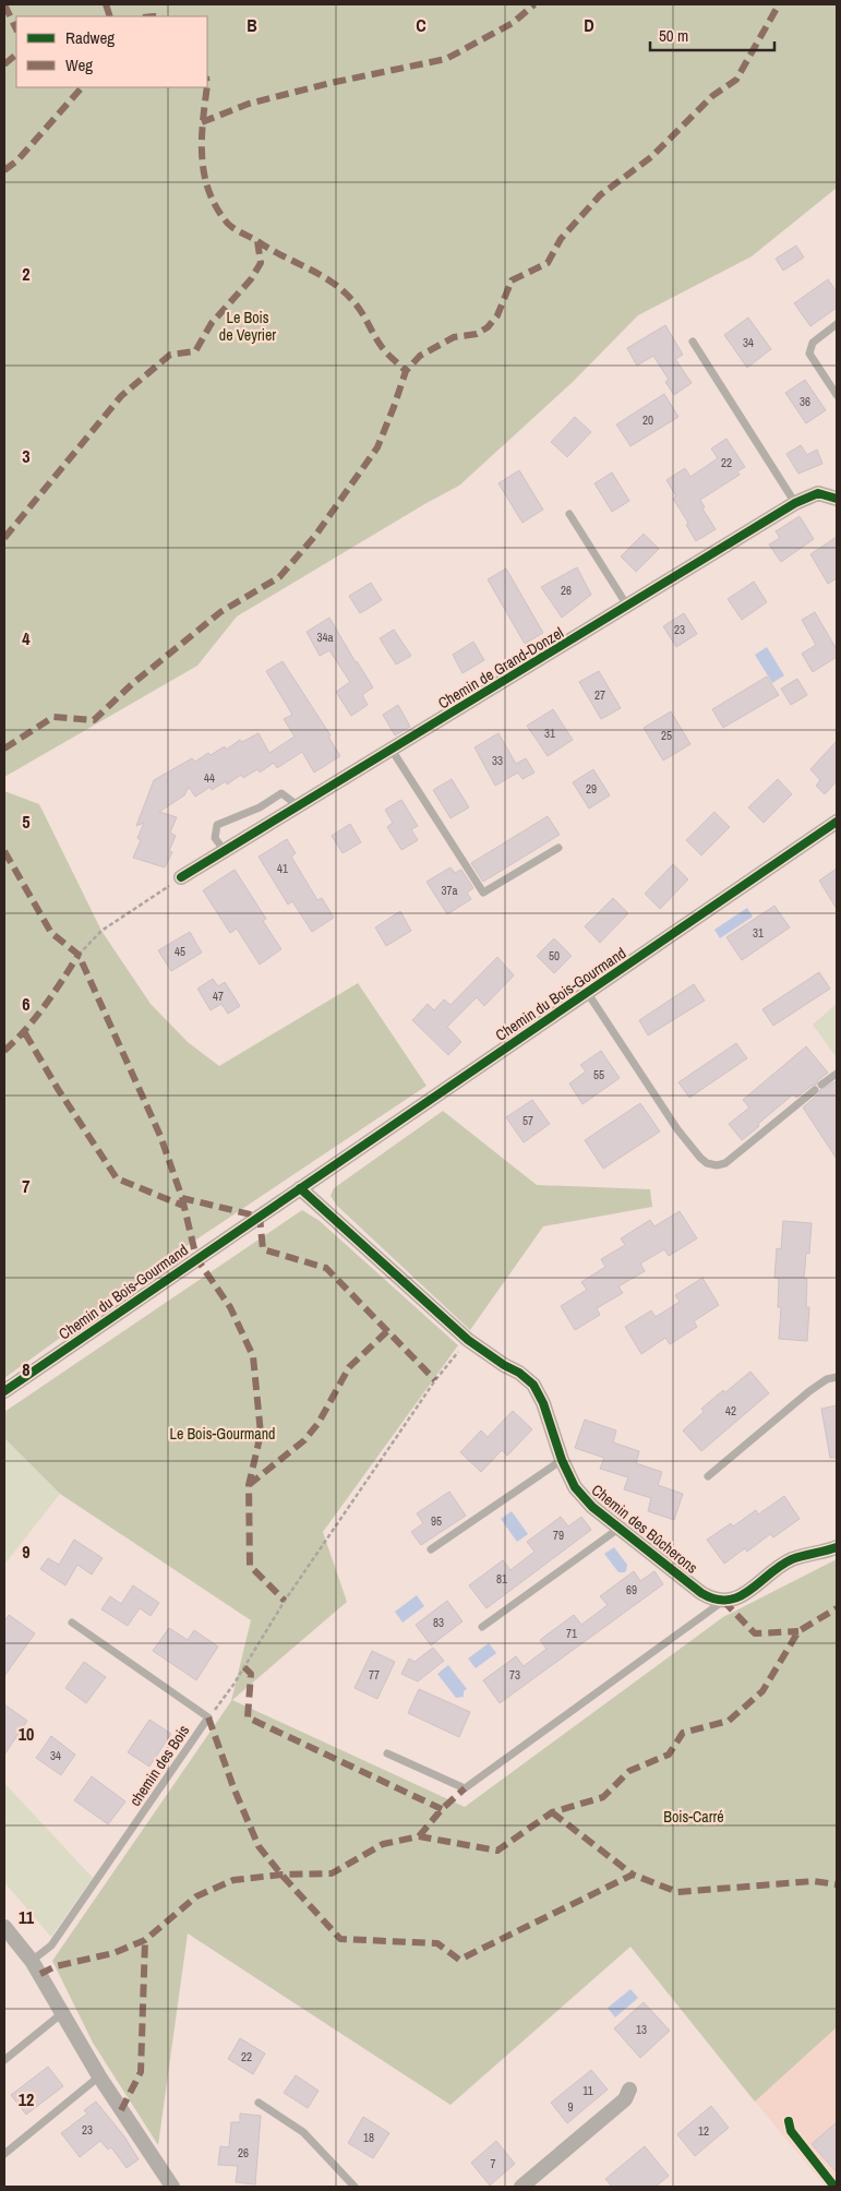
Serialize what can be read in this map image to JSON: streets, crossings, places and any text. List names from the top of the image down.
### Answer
{
  "streets": {
    "street": ["Chemin de Grand-Donzel", "Chemin du Bois-Gourmand", "Chemin des Bûcherons"],
    "lane": ["chemin des Bois"]
  },
  "crossings": [
    ["Chemin du Bois-Gourmand", "Chemin des Bûcherons"]
  ],
  "parks": ["Le Bois de Veyrier", "Le Bois-Gourmand", "Bois-Carré"],
  "house_numbers": [
    "34",
    "36",
    "20",
    "22",
    "26",
    "23",
    "34a",
    "27",
    "31",
    "25",
    "33",
    "44",
    "29",
    "41",
    "37a",
    "31",
    "45",
    "50",
    "47",
    "55",
    "57",
    "42",
    "95",
    "79",
    "81",
    "69",
    "83",
    "71",
    "77",
    "73",
    "34",
    "13",
    "22",
    "11",
    "9",
    "23",
    "12",
    "18",
    "26",
    "7"
  ],
  "legend": ["Radweg", "Weg"],
  "scale_bar": "50 m",
  "grid": {
    "columns": ["B", "C", "D"],
    "rows": [
      "2",
      "3",
      "4",
      "5",
      "6",
      "7",
      "8",
      "9",
      "10",
      "11",
      "12"
    ]
  }
}
